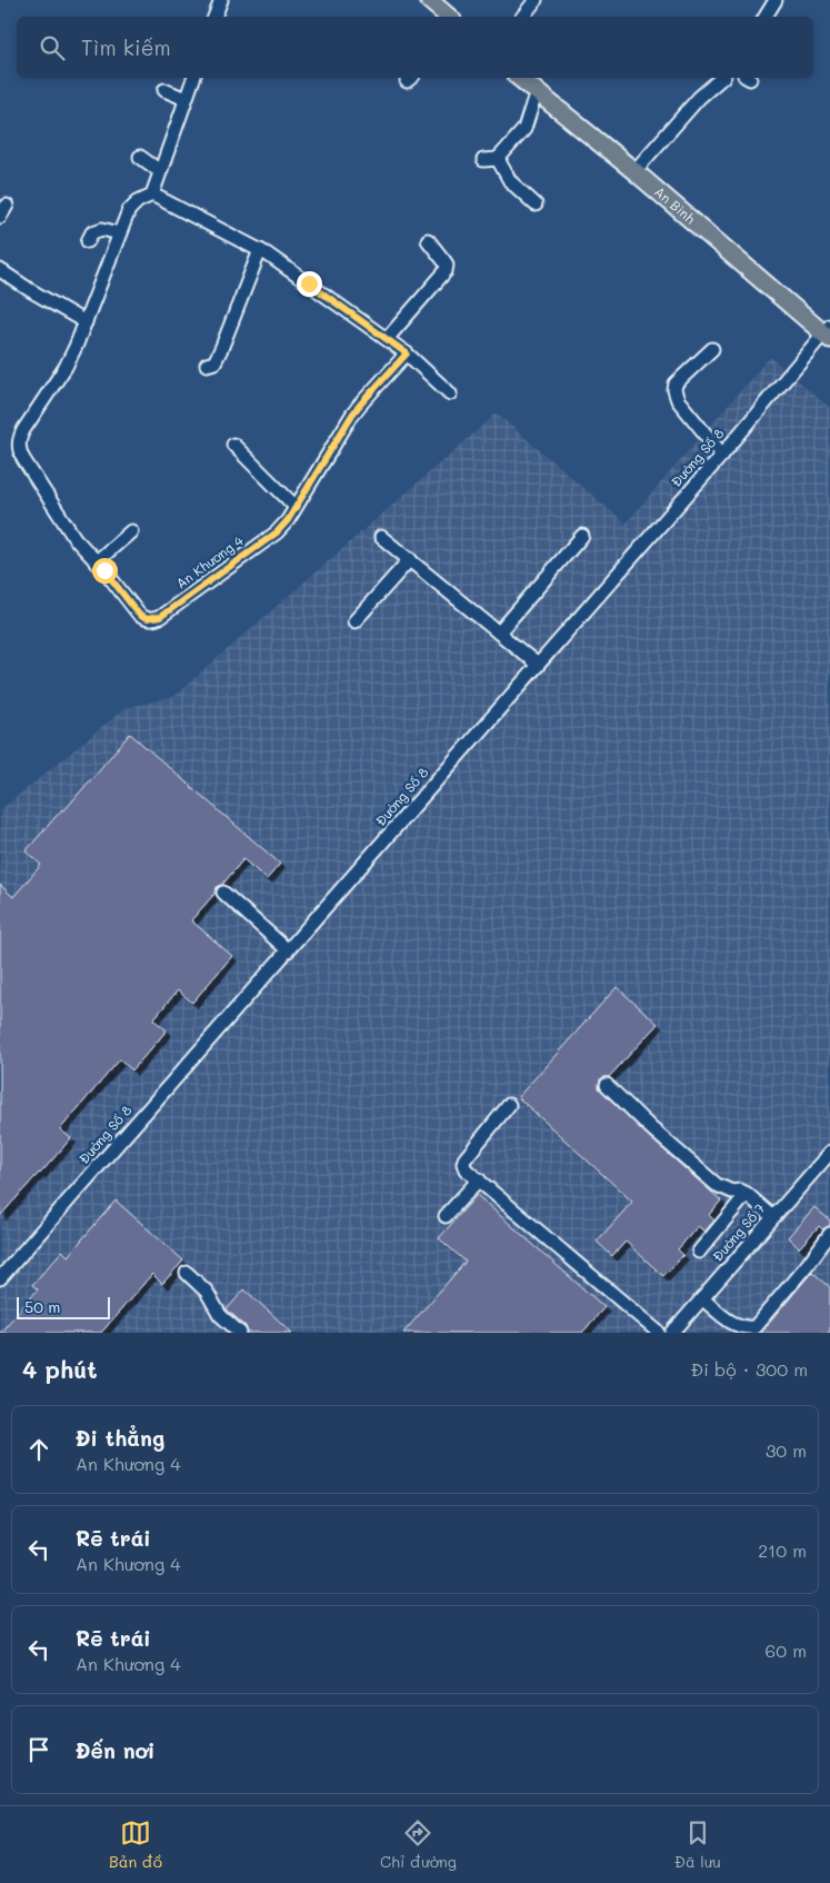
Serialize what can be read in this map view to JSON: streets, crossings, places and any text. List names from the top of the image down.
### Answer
{
  "streets": {
    "main road": ["An Bình"],
    "street": ["Đường Số 8", "An Khương 4", "Đường Số 7"]
  },
  "crossings": [
    ["An Bình", "Đường Số 8"]
  ],
  "scale_bar": "50 m",
  "page": {
    "search": "Tìm kiếm",
    "scale": "50 m",
    "heading": ["4 phút", "Đi bộ · 300 m"],
    "list": [
      ["Đi thẳng", "An Khương 4", "30 m"],
      ["Rẽ trái", "An Khương 4", "210 m"],
      ["Rẽ trái", "An Khương 4", "60 m"],
      "Đến nơi"
    ],
    "nav": ["Bản đồ", "Chỉ đường", "Đã lưu"]
  }
}
